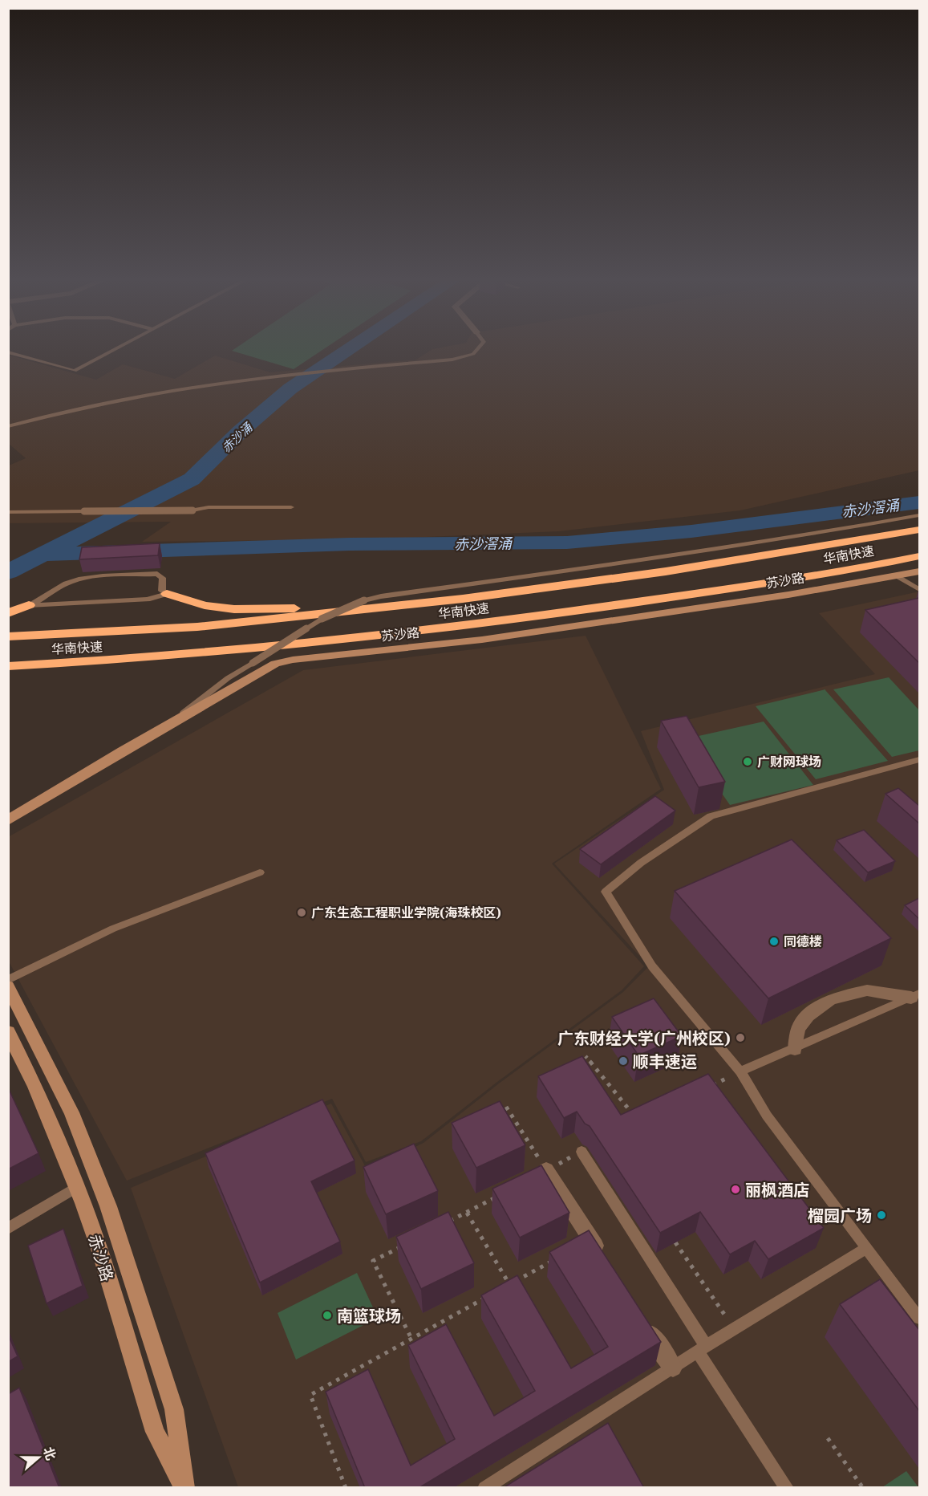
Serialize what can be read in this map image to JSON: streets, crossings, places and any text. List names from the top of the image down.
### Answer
{
  "streets": {
    "highway": ["华南快速"],
    "street": ["苏沙路", "赤沙路"]
  },
  "water": ["赤沙涌", "赤沙滘涌"],
  "places": [
    "广财网球场",
    "广东生态工程职业学院(海珠校区)",
    "同德楼",
    "广东财经大学(广州校区)",
    "顺丰速运",
    "丽枫酒店",
    "榴园广场",
    "南篮球场"
  ],
  "north": "right"
}
